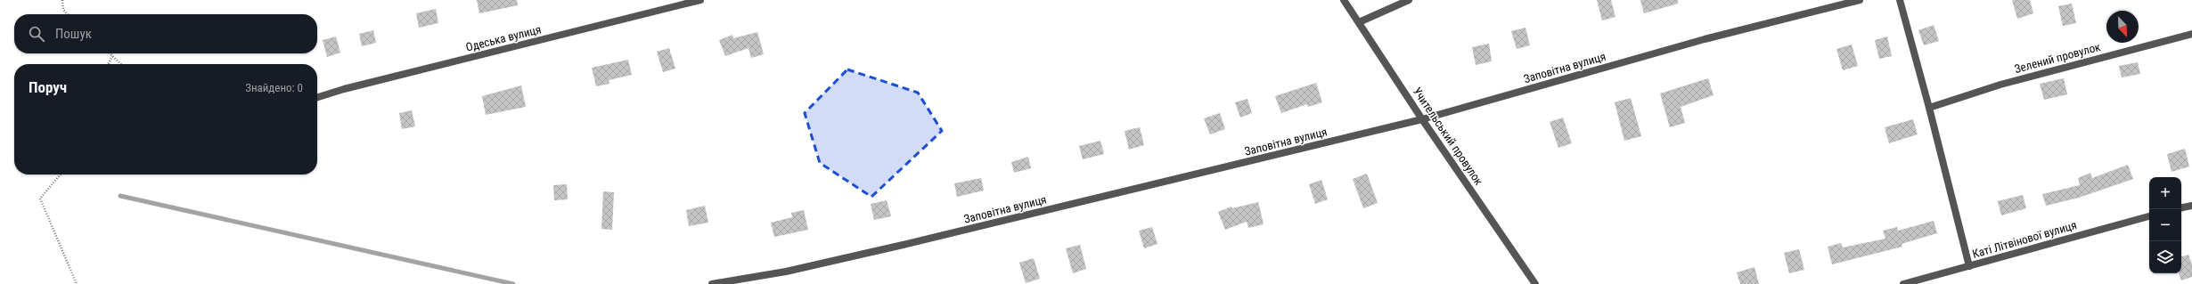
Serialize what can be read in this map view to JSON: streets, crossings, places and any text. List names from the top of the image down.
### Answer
{
  "streets": {
    "street": [
      "Одеська вулиця",
      "Зелений провулок",
      "Заповітна вулиця",
      "Учительський провулок",
      "Каті Літвінової вулиця"
    ]
  },
  "crossings": [
    ["Заповітна вулиця", "Учительський провулок"]
  ],
  "north": "bottom right",
  "page": {
    "search": "Пошук",
    "heading": ["Поруч", "Знайдено: 0"],
    "map_buttons": ["+", "−"]
  }
}
